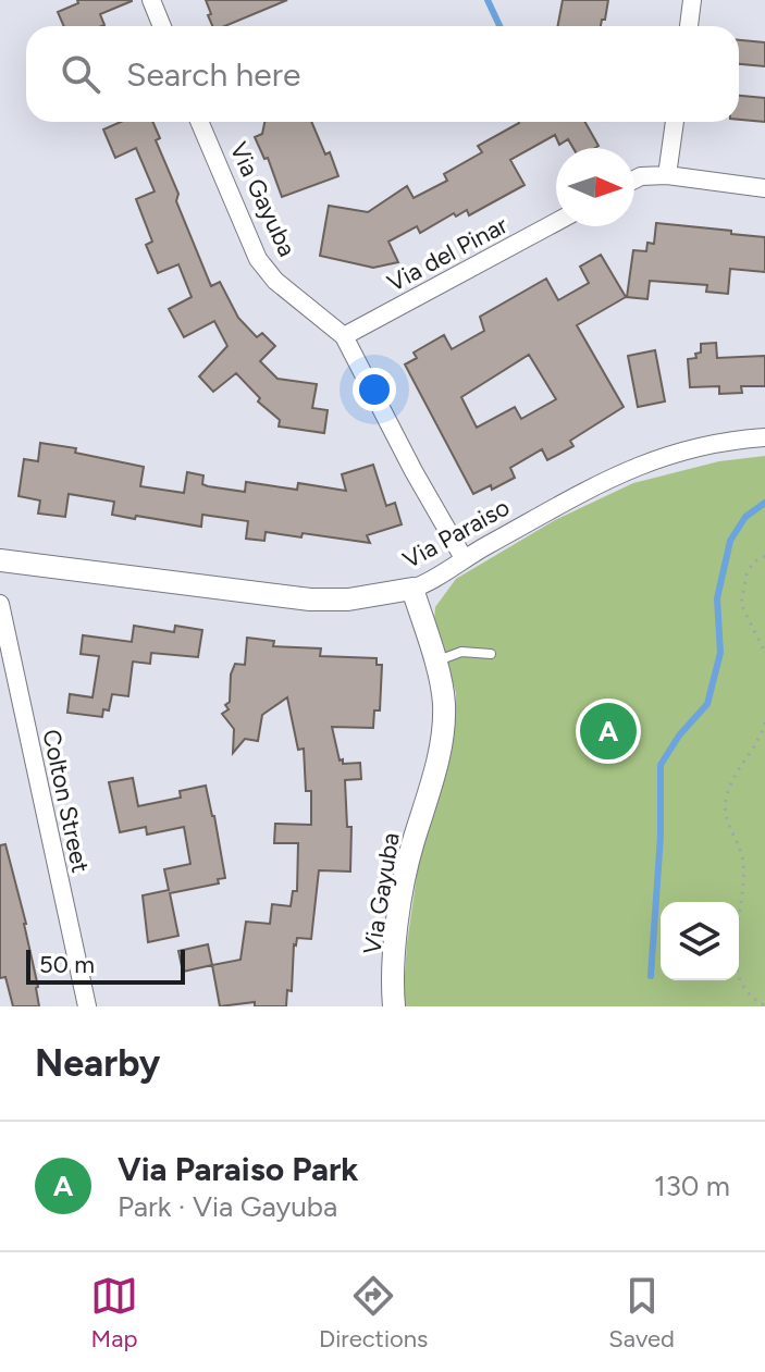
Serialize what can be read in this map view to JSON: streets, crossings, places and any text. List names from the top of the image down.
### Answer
{
  "streets": {
    "street": [
      "Via Gayuba",
      "Via del Pinar",
      "Via Paraiso",
      "Colton Street"
    ]
  },
  "crossings": [
    ["Via Gayuba", "Via del Pinar"],
    ["Via Gayuba", "Via Paraiso"]
  ],
  "scale_bar": "50 m",
  "north": "right",
  "page": {
    "search": "Search here",
    "pins": "A",
    "scale": "50 m",
    "heading": "Nearby",
    "list": [
      {
        "mark": "A",
        "name": "Via Paraiso Park",
        "note": "Park · Via Gayuba",
        "value": "130 m"
      }
    ],
    "nav": ["Map", "Directions", "Saved"]
  }
}
